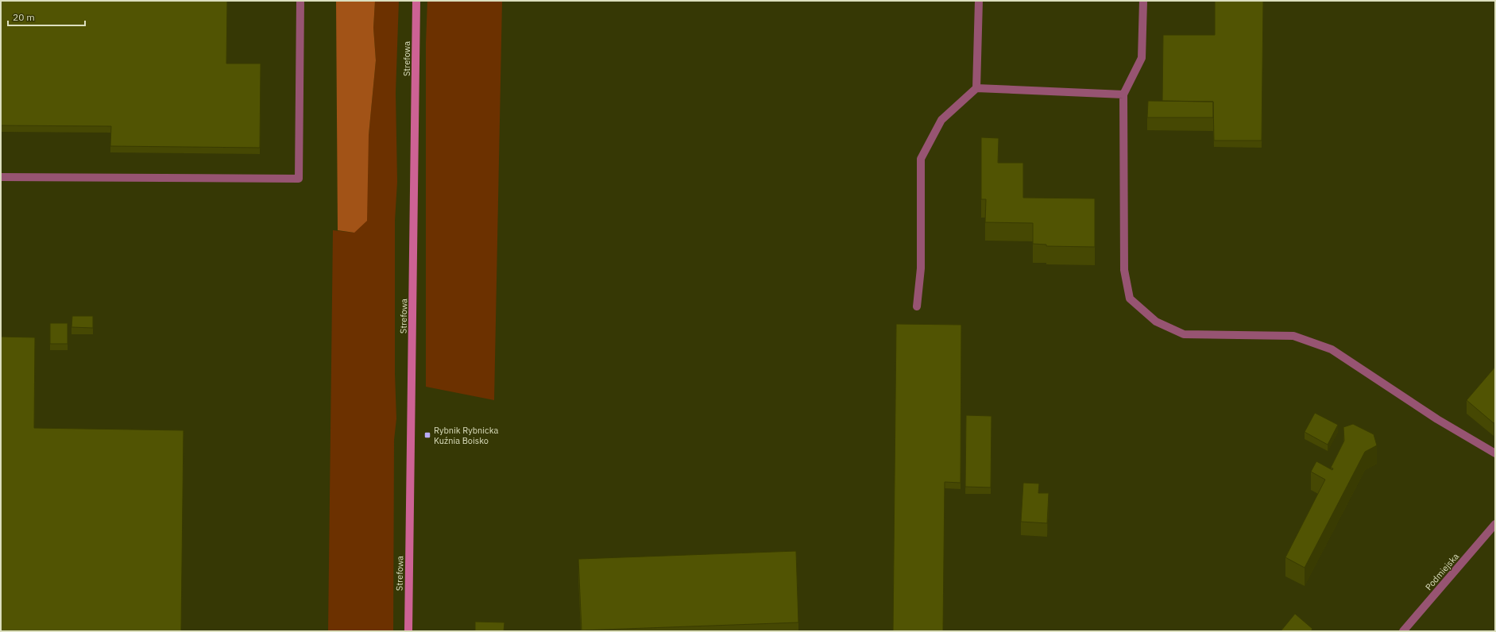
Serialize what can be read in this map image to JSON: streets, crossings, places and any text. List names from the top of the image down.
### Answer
{
  "streets": {
    "street": ["Strefowa"],
    "lane": ["Podmiejska"]
  },
  "places": {
    "transit": ["Rybnik Rybnicka Kuźnia Boisko"]
  },
  "scale_bar": "20 m"
}
